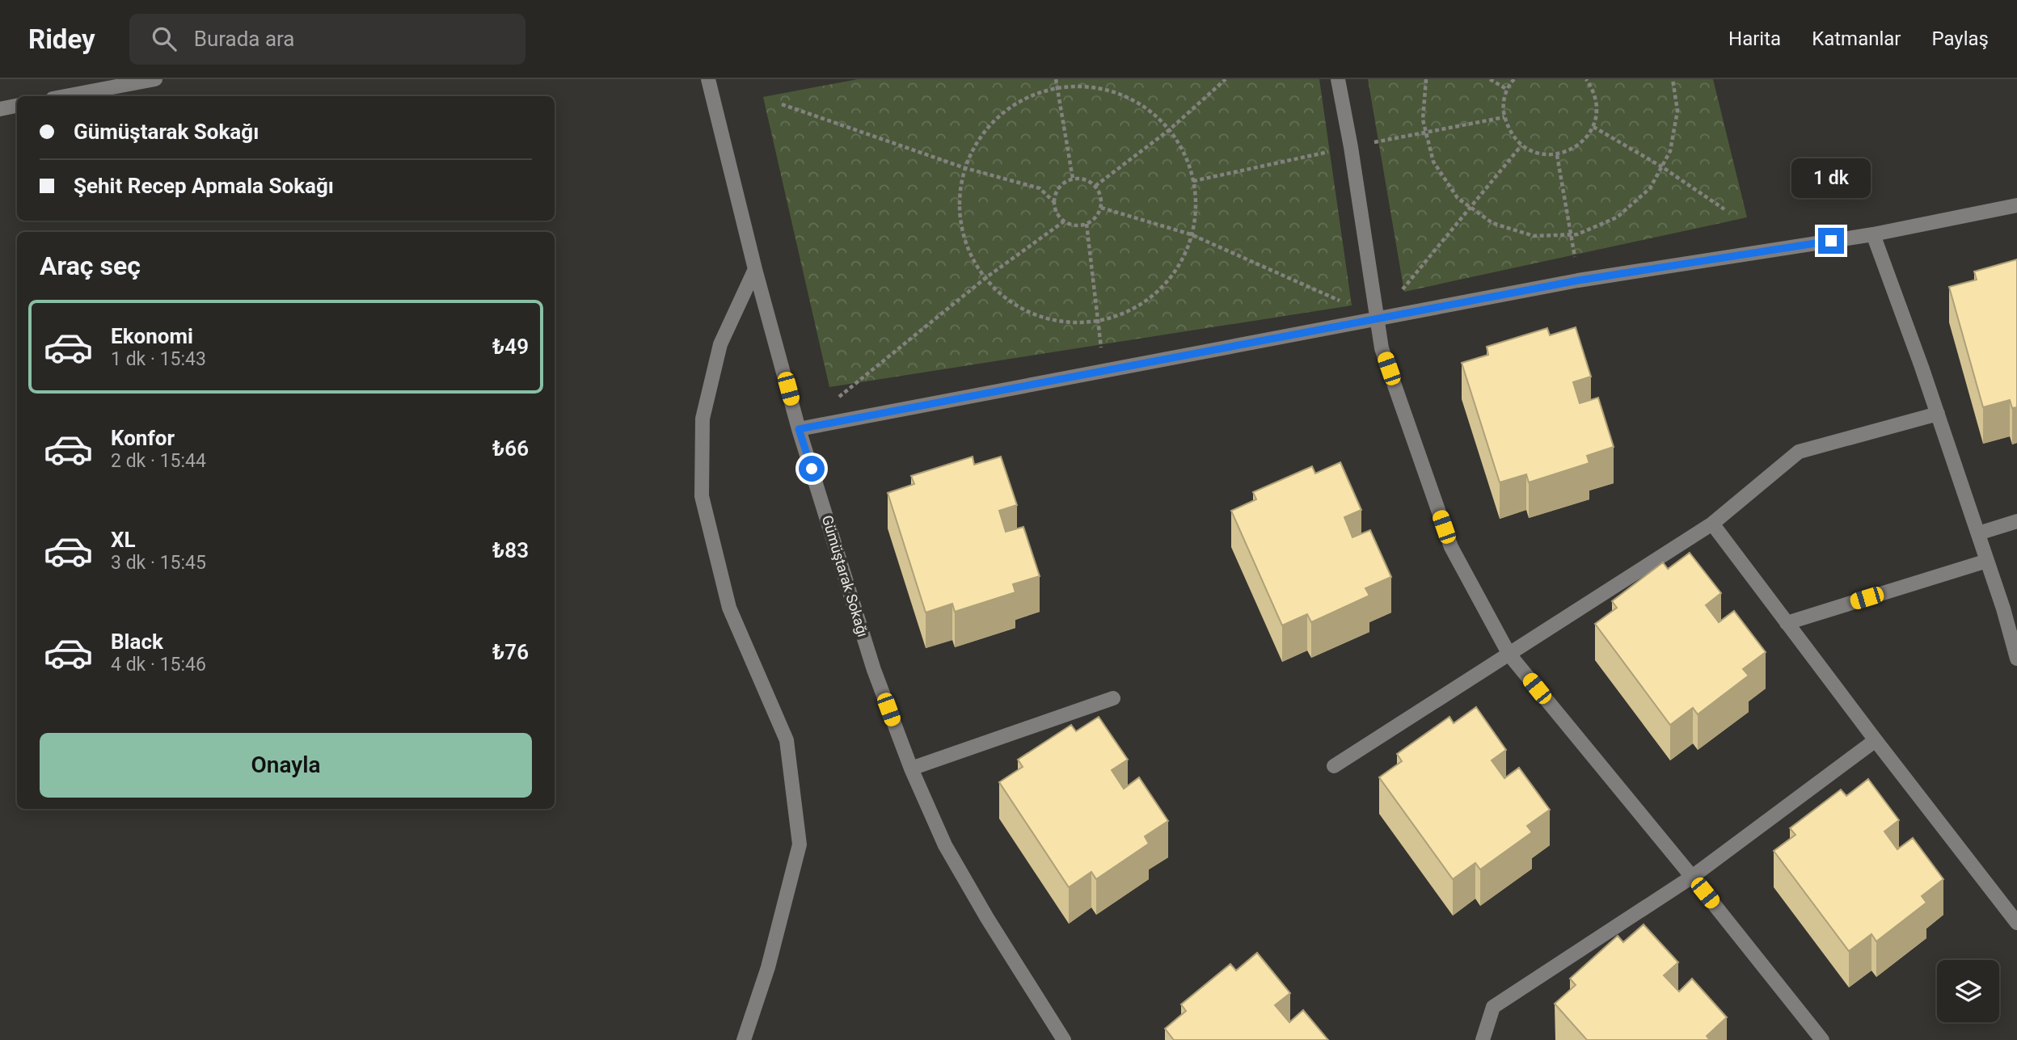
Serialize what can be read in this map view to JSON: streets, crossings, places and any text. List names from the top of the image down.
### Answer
{
  "streets": {
    "street": ["Gümüştarak Sokağı"]
  },
  "page": {
    "header": "Ridey",
    "search": "Burada ara",
    "nav": ["Harita", "Katmanlar", "Paylaş"],
    "banner": ["Gümüştarak Sokağı", "Şehit Recep Apmala Sokağı"],
    "bubble": "1 dk",
    "heading": "Araç seç",
    "list": [
      {
        "name": "Ekonomi",
        "note": "1 dk · 15:43",
        "value": "₺49"
      },
      {
        "name": "Konfor",
        "note": "2 dk · 15:44",
        "value": "₺66"
      },
      {
        "name": "XL",
        "note": "3 dk · 15:45",
        "value": "₺83"
      },
      {
        "name": "Black",
        "note": "4 dk · 15:46",
        "value": "₺76"
      }
    ],
    "buttons": "Onayla"
  }
}
